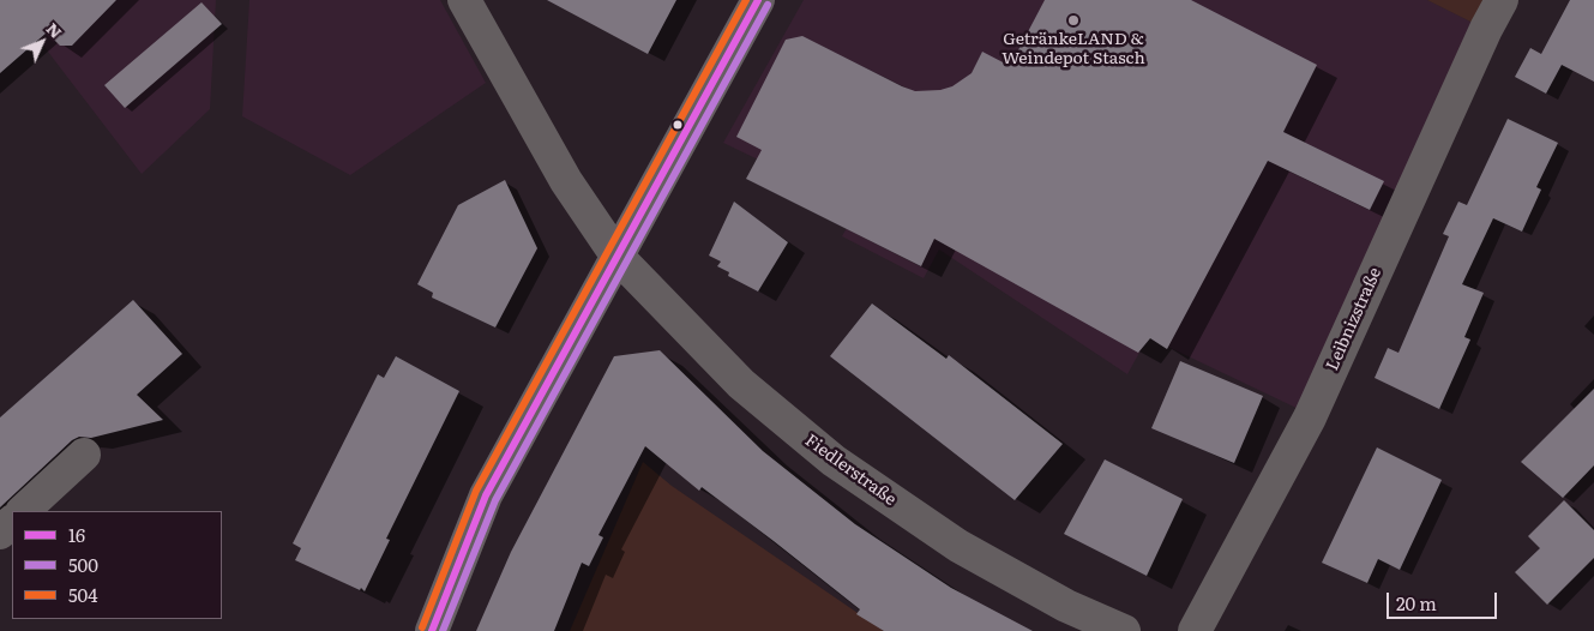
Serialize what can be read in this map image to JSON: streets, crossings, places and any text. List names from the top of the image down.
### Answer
{
  "streets": {
    "street": ["Leibnizstraße", "Fiedlerstraße"]
  },
  "places": ["GetränkeLAND & Weindepot Stasch"],
  "lines": ["transit line 16", "transit line 504", "transit line 500"],
  "legend": ["16", "500", "504"],
  "scale_bar": "20 m",
  "north": "top right"
}
